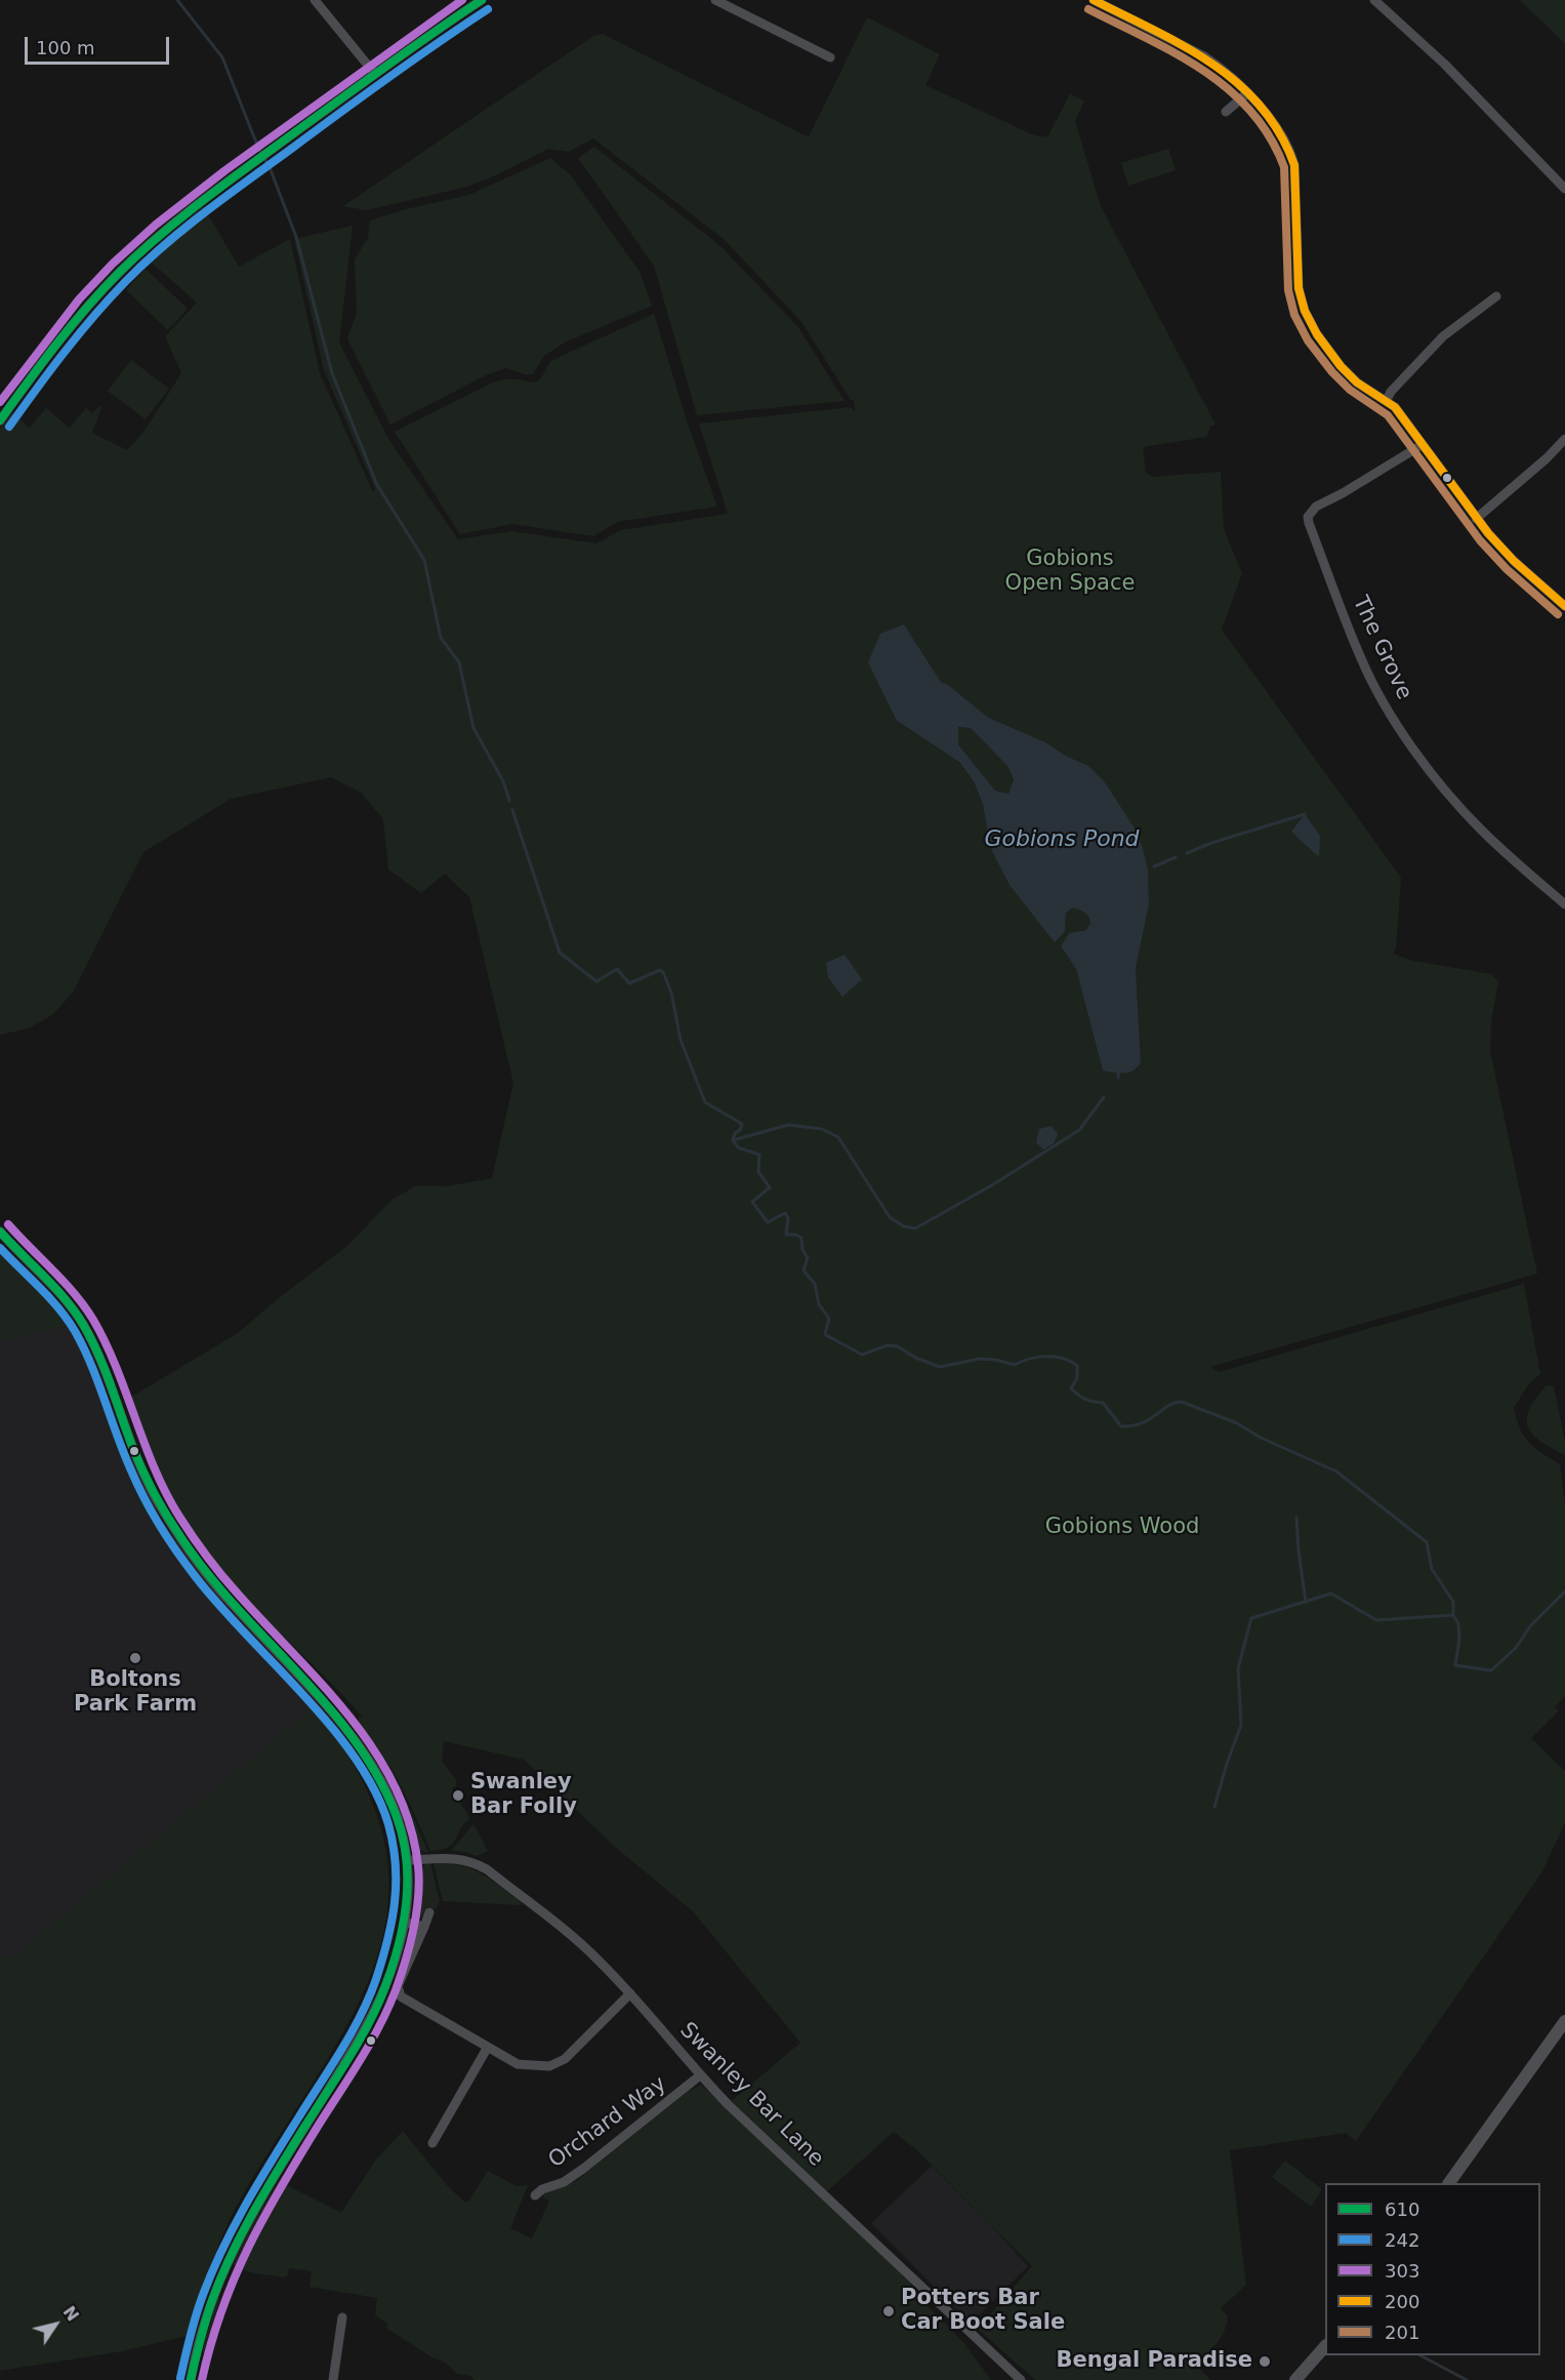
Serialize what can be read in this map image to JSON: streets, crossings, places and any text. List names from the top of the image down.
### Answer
{
  "streets": {
    "street": ["The Grove", "Swanley Bar Lane", "Orchard Way"]
  },
  "crossings": [
    ["Swanley Bar Lane", "Orchard Way"]
  ],
  "water": ["Gobions Pond"],
  "parks": ["Gobions Open Space", "Gobions Wood"],
  "places": [
    "Boltons Park Farm",
    "Swanley Bar Folly",
    "Potters Bar Car Boot Sale",
    "Bengal Paradise"
  ],
  "lines": [
    "transit line 610",
    "transit line 303",
    "transit line 200",
    "transit line 242",
    "transit line 201"
  ],
  "legend": [
    "610",
    "242",
    "303",
    "200",
    "201"
  ],
  "scale_bar": "100 m",
  "north": "top right"
}
